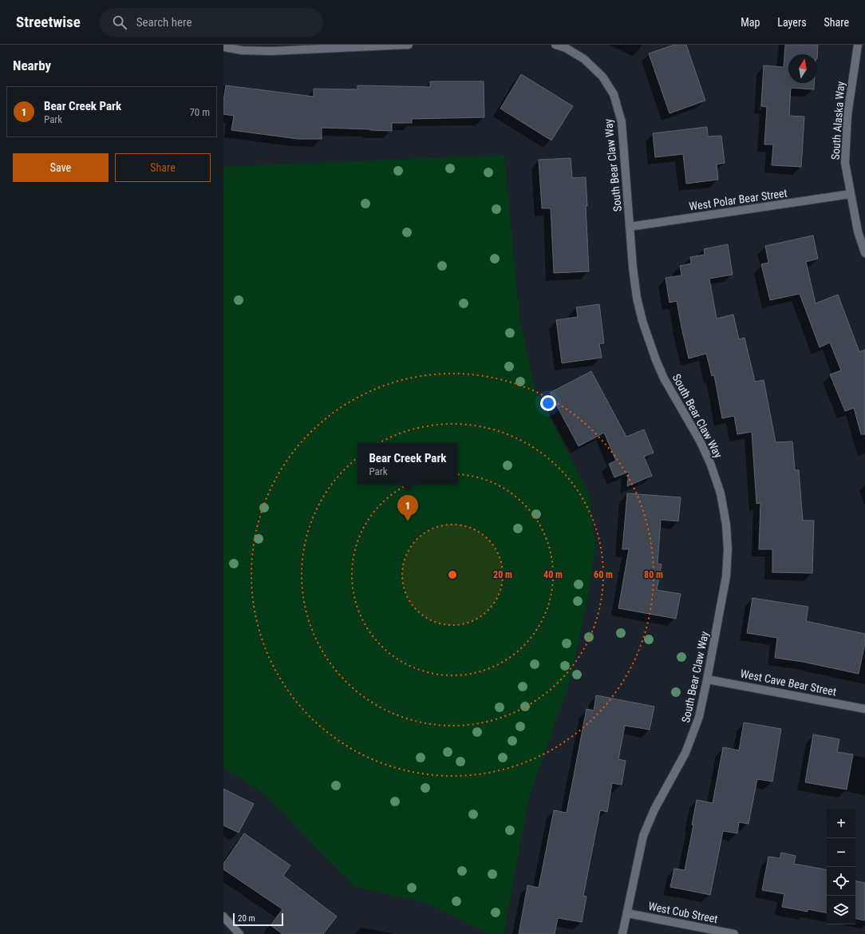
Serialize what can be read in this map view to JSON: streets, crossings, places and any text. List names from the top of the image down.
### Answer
{
  "streets": {
    "street": [
      "South Alaska Way",
      "South Bear Claw Way",
      "West Polar Bear Street",
      "West Cave Bear Street",
      "West Cub Street"
    ]
  },
  "crossings": [
    ["South Alaska Way", "West Polar Bear Street"],
    ["South Bear Claw Way", "West Polar Bear Street"],
    ["South Bear Claw Way", "West Cave Bear Street"],
    ["South Bear Claw Way", "West Cub Street"]
  ],
  "scale_bar": "20 m",
  "north": "top",
  "page": {
    "header": "Streetwise",
    "search": "Search here",
    "nav": ["Map", "Layers", "Share"],
    "heading": "Nearby",
    "list": [
      {
        "mark": "1",
        "name": "Bear Creek Park",
        "note": "Park",
        "value": "70 m"
      }
    ],
    "buttons": ["Save", "Share"],
    "popup": ["Bear Creek Park", "Park"],
    "pins": "1",
    "map_buttons": ["+", "−"],
    "scale": "20 m"
  },
  "rings": [
    "20 m",
    "40 m",
    "60 m",
    "80 m"
  ]
}
